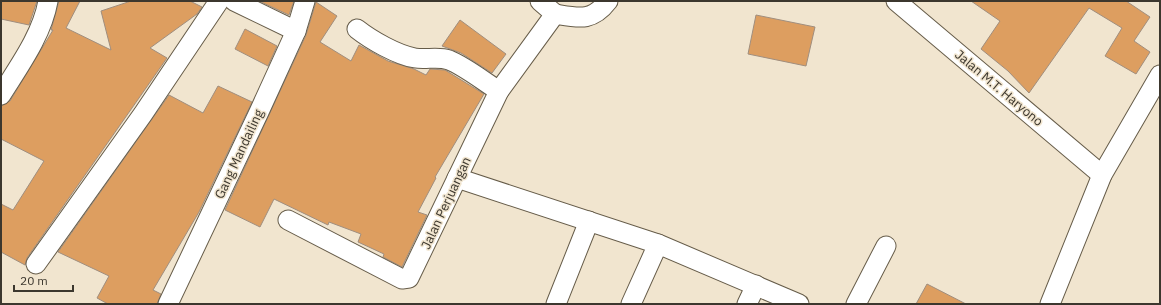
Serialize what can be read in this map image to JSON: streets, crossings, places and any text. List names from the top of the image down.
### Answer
{
  "streets": {
    "street": ["Jalan M.T. Haryono", "Gang Mandailing", "Jalan Perjuangan"]
  },
  "scale_bar": "20 m"
}
